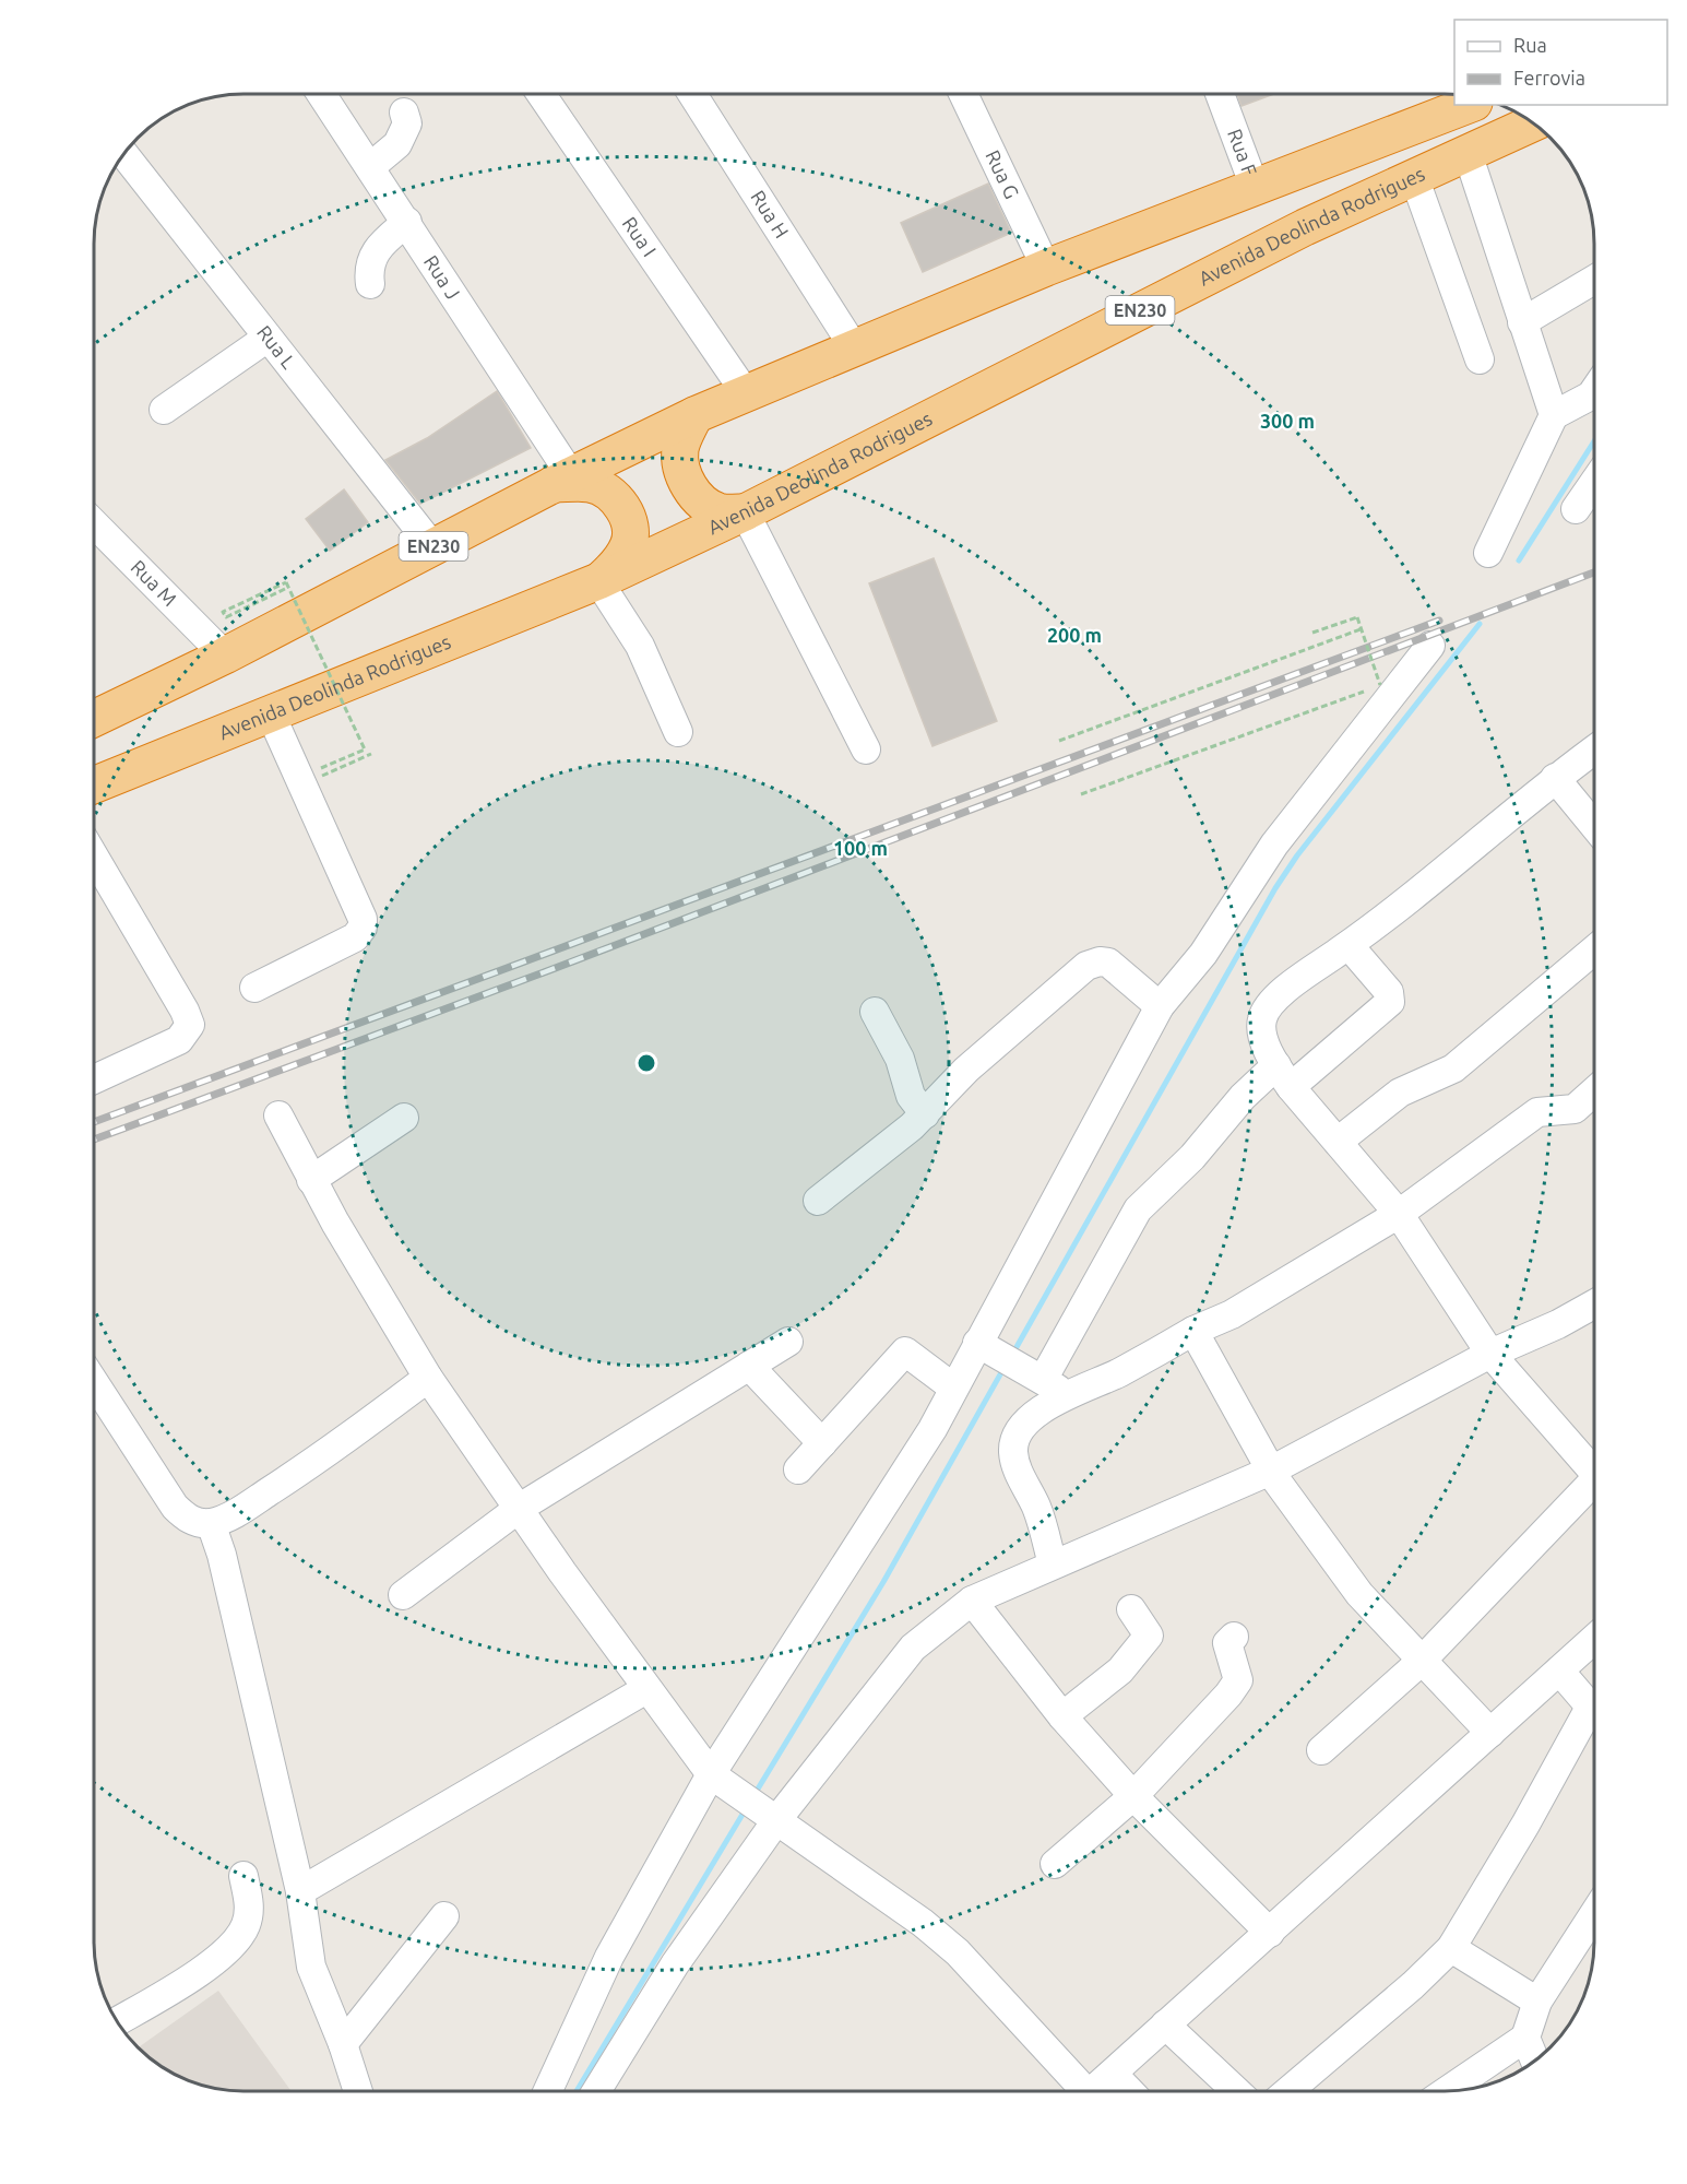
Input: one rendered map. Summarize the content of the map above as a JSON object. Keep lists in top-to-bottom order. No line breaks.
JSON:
{"streets":{"highway":["Avenida Deolinda Rodrigues","EN230"],"street":["Rua F","Rua G","Rua H","Rua I","Rua J","Rua L","Rua M"]},"crossings":[["Rua F","EN230"],["Rua G","EN230"],["Rua H","EN230"],["Rua I","EN230"],["Rua J","EN230"],["EN230","Rua L"],["EN230","Rua M"]],"legend":["Rua","Ferrovia"],"rings":["300 m","200 m","100 m"]}
